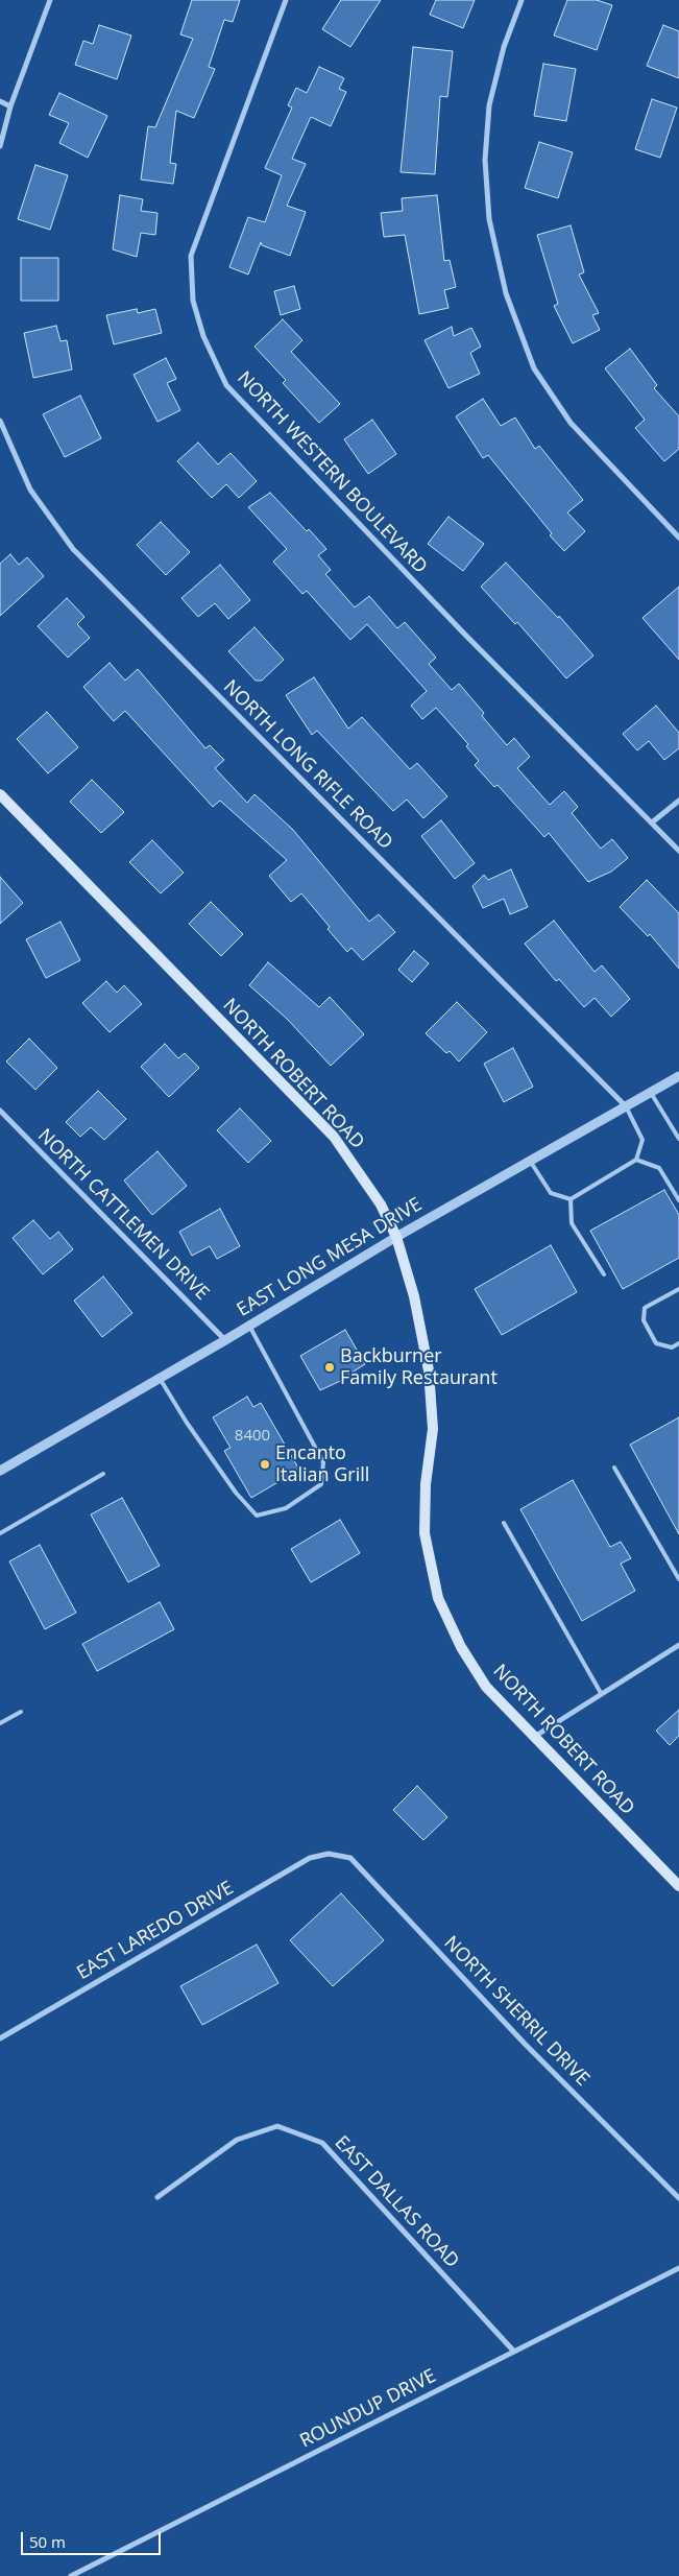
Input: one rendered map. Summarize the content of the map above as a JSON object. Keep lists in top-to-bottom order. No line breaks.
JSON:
{"streets":{"main road":["NORTH ROBERT ROAD"],"street":["NORTH WESTERN BOULEVARD","NORTH LONG RIFLE ROAD","NORTH CATTLEMEN DRIVE","EAST LONG MESA DRIVE","EAST LAREDO DRIVE","NORTH SHERRIL DRIVE","EAST DALLAS ROAD","ROUNDUP DRIVE"]},"crossings":[["NORTH LONG RIFLE ROAD","EAST LONG MESA DRIVE"],["NORTH ROBERT ROAD","EAST LONG MESA DRIVE"],["NORTH CATTLEMEN DRIVE","EAST LONG MESA DRIVE"],["EAST LAREDO DRIVE","NORTH SHERRIL DRIVE"],["EAST DALLAS ROAD","ROUNDUP DRIVE"]],"places":["Backburner Family Restaurant","Encanto Italian Grill"],"house_numbers":["8400"],"scale_bar":"50 m"}
